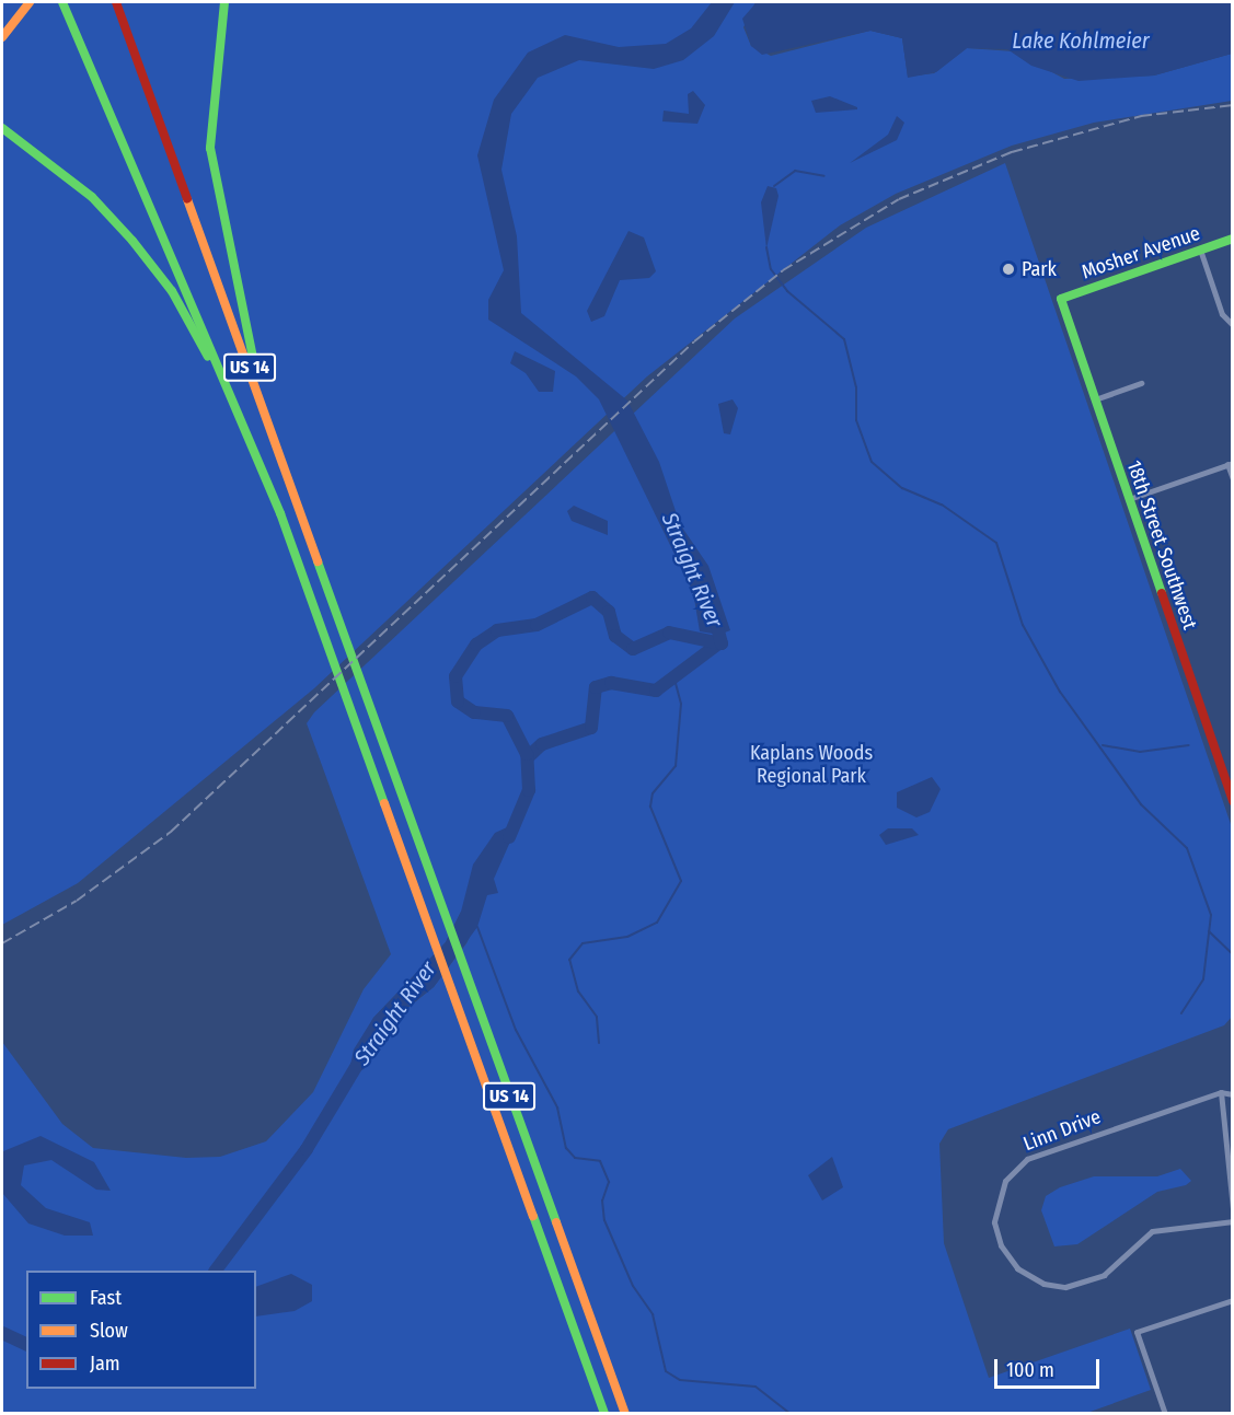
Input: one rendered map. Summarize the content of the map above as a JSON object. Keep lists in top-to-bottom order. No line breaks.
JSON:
{"streets":{"main road":["Mosher Avenue","US 14","18th Street Southwest"],"street":["Linn Drive"]},"crossings":[["Mosher Avenue","18th Street Southwest"]],"water":["Lake Kohlmeier","Straight River"],"parks":["Kaplans Woods Regional Park"],"places":["Park"],"legend":["Fast","Slow","Jam"],"scale_bar":"100 m"}
